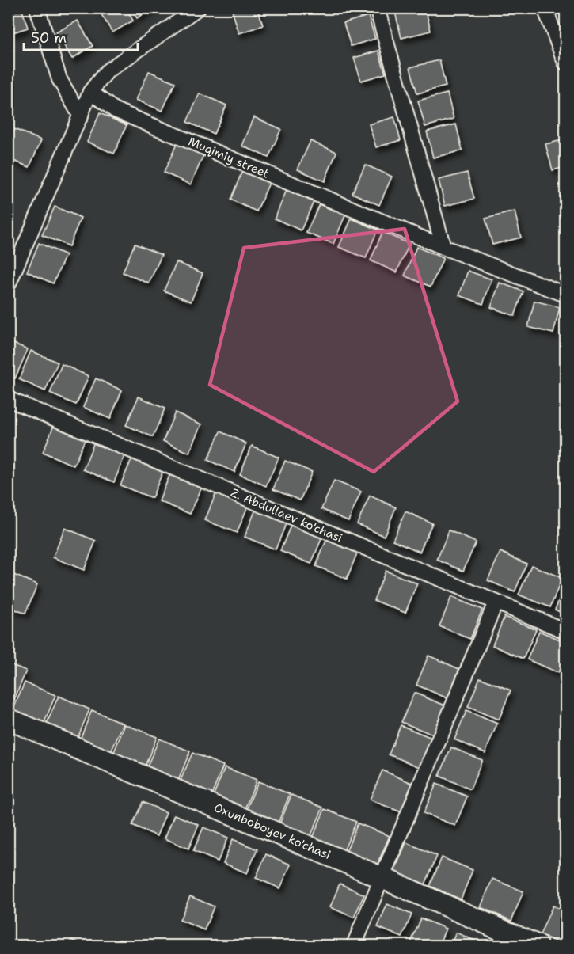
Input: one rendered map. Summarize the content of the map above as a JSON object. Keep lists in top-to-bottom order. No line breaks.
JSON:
{"streets":{"main road":["Oxunboboyev ko'chasi"],"street":["Muqimiy street","Z. Abdullaev ko'chasi"]},"scale_bar":"50 m"}
